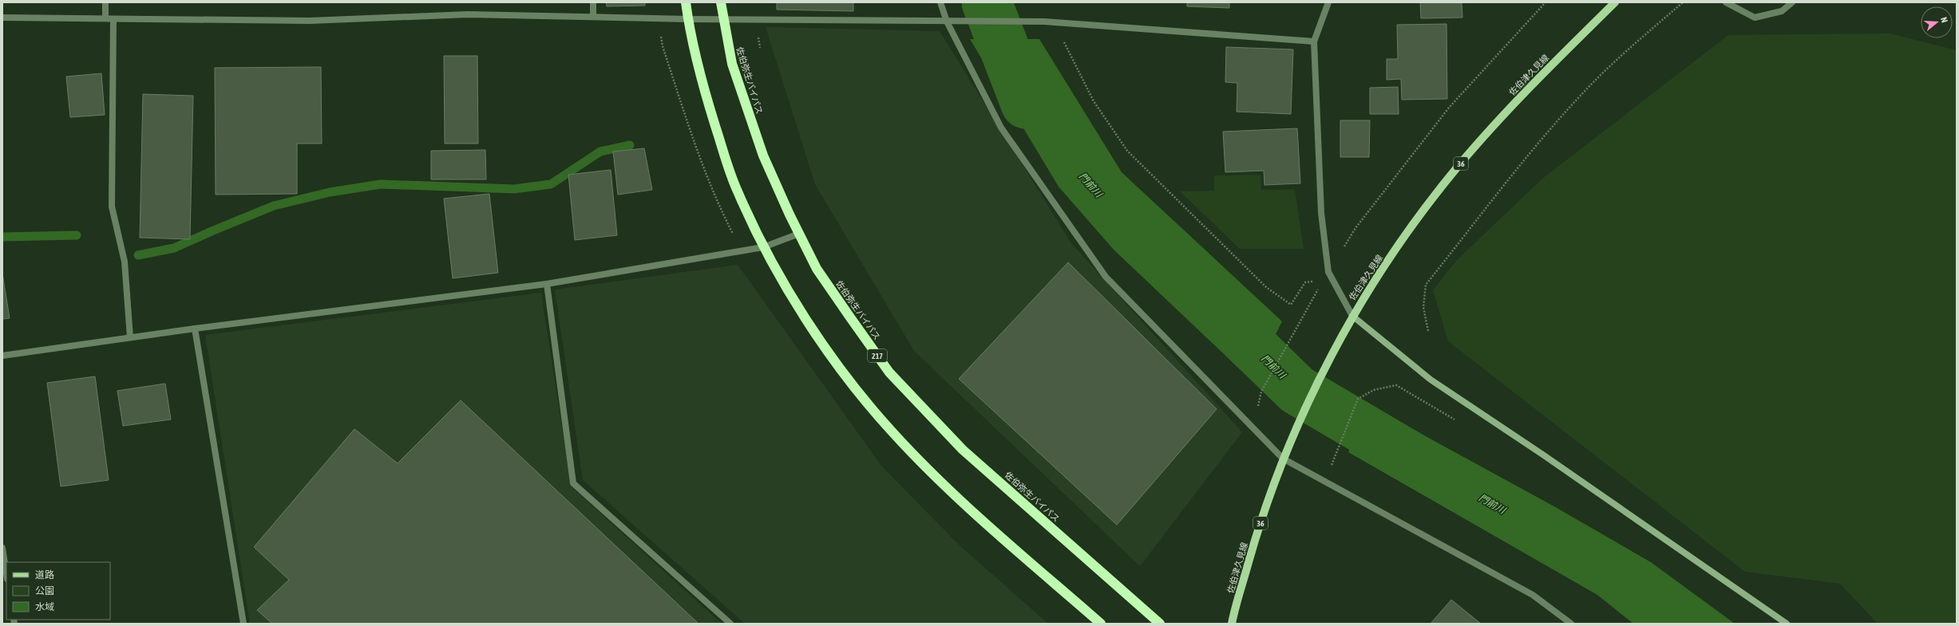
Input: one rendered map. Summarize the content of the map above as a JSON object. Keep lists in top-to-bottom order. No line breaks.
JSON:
{"streets":{"highway":["佐伯弥生バイパス","217"],"main road":["佐伯津久見線","36"]},"water":["門前川"],"legend":["道路","公園","水域"],"north":"right"}
